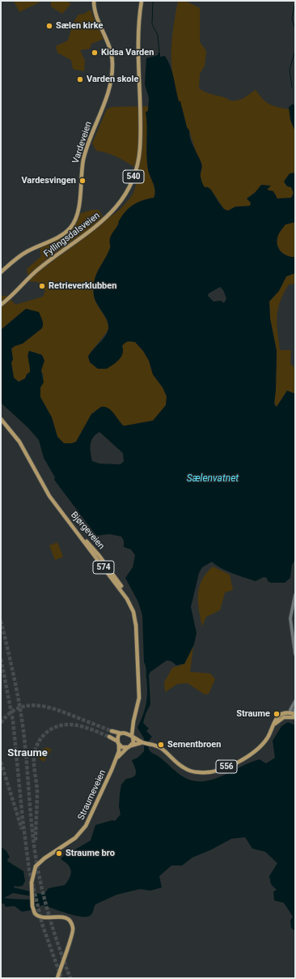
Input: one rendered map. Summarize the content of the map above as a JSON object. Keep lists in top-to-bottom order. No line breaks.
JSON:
{"streets":{"main road":["Vardeveien","540","Fyllingsdalsveien","Bjørgeveien","574","556","Straumeveien"]},"crossings":[["Bjørgeveien","574"],["574","556"],["574","Straumeveien"],["556","Straumeveien"]],"districts":["Straume"],"water":["Sælenvatnet"],"places":["Sælen kirke","Kidsa Varden","Varden skole","Vardesvingen","Retrieverklubben","Straume","Sementbroen","Straume bro"]}
